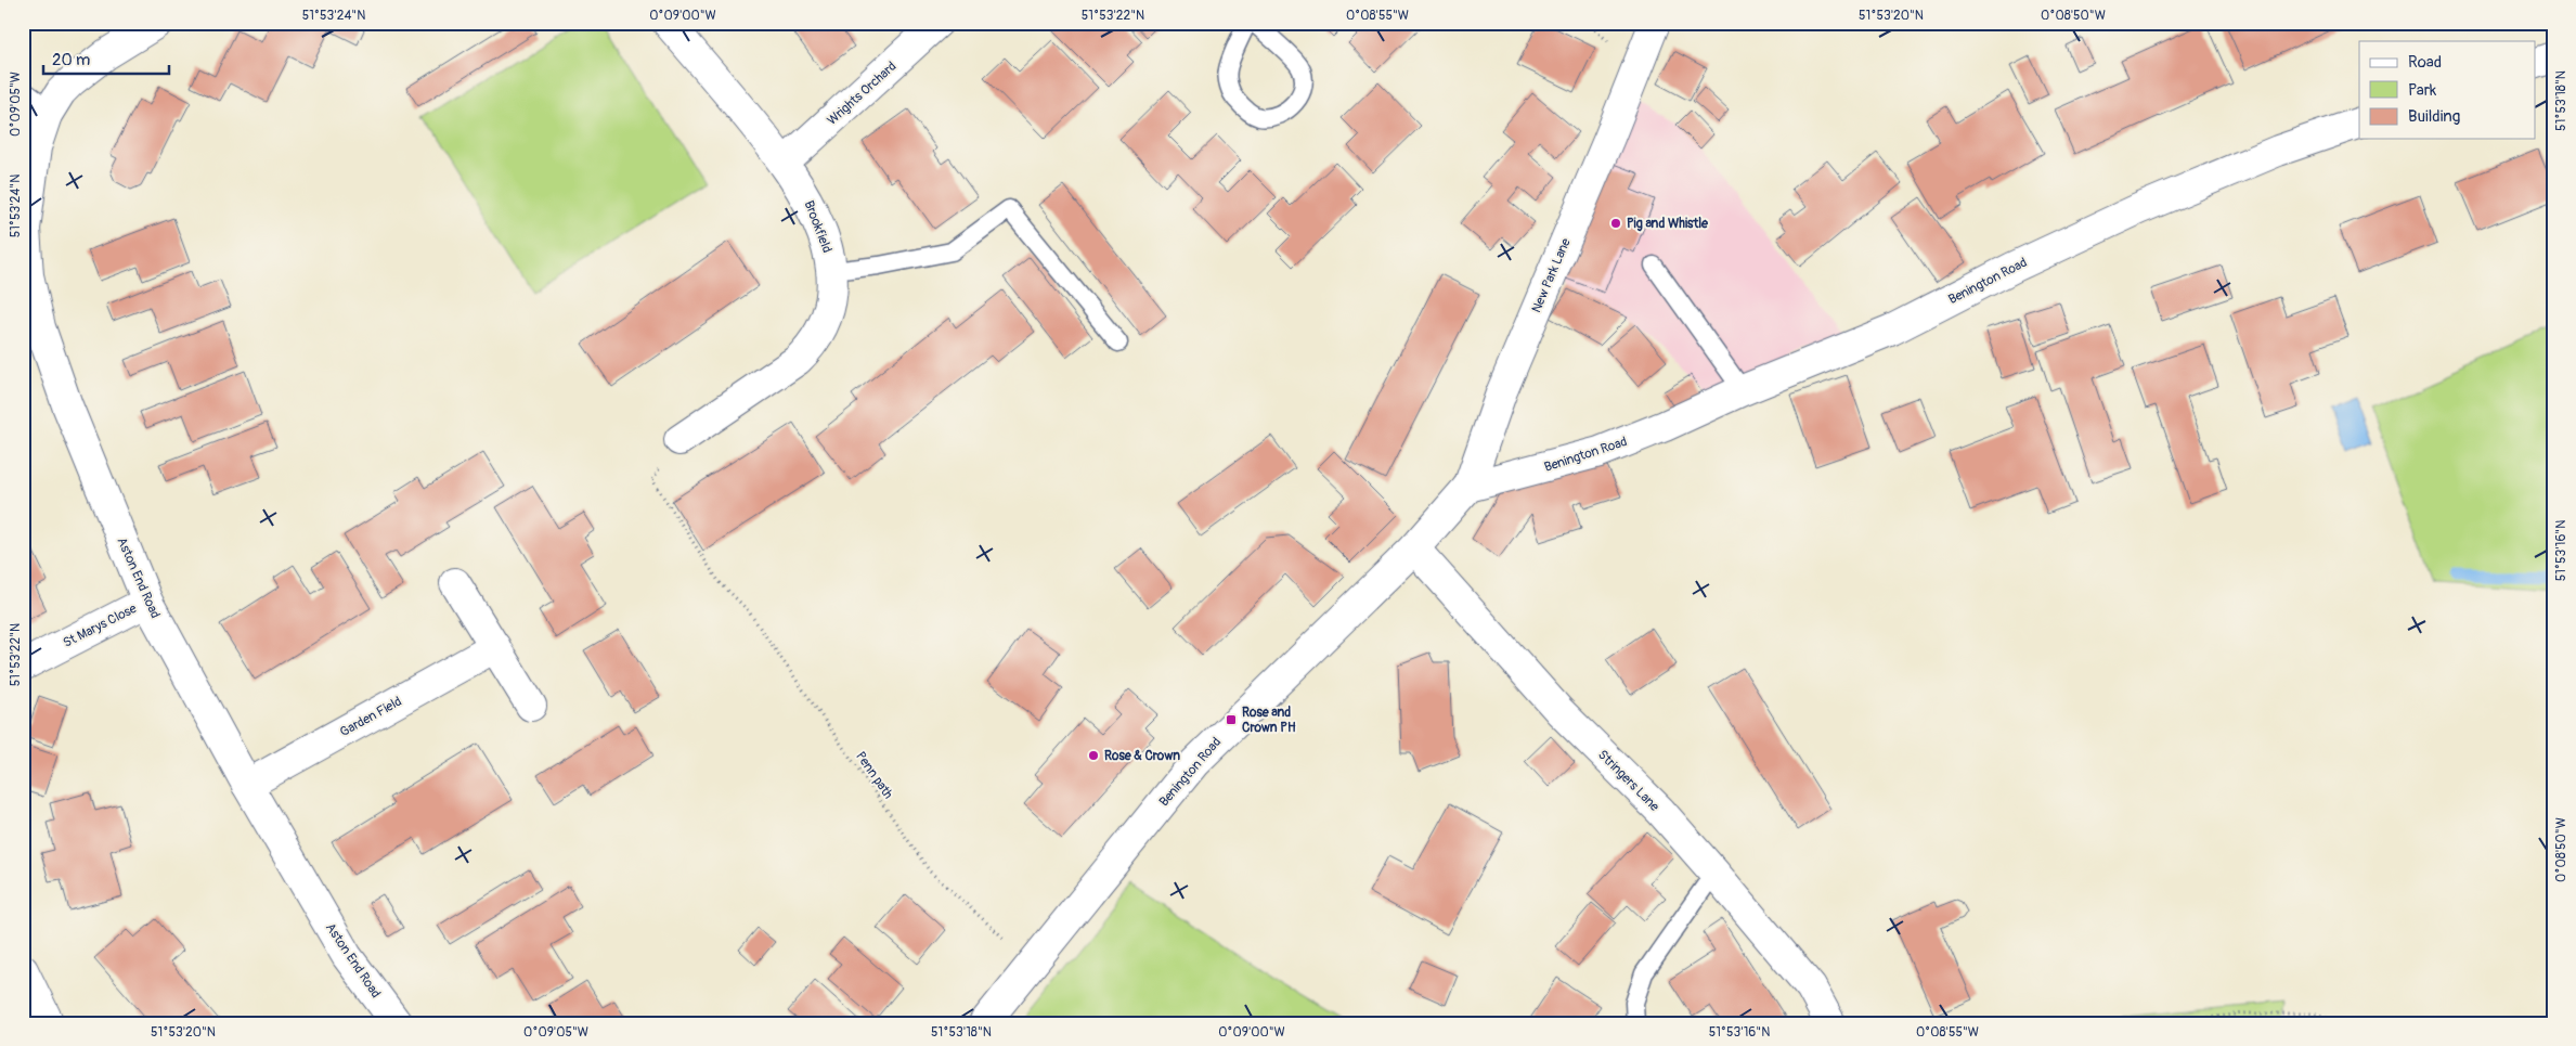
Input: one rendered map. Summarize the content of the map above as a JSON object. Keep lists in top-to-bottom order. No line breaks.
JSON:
{"streets":{"street":["Wrights Orchard","Brookfield","New Park Lane","Benington Road","Aston End Road","St Marys Close","Garden Field","Stringers Lane"],"path":["Penn path"]},"crossings":[["Wrights Orchard","Brookfield"],["Brookfield","Penn path"],["New Park Lane","Benington Road"],["Benington Road","Penn path"],["Benington Road","Stringers Lane"],["Aston End Road","St Marys Close"],["Aston End Road","Garden Field"]],"places":{"other":["Pig and Whistle","Rose & Crown"],"transit":["Rose and Crown PH"]},"legend":["Road","Park","Building"],"scale_bar":"20 m","coordinates":["51°53'24\"N","0°09'00\"W","51°53'22\"N","0°08'55\"W","51°53'20\"N","0°08'50\"W","51°53'18\"N","0°09'05\"W","51°53'16\"N"]}
